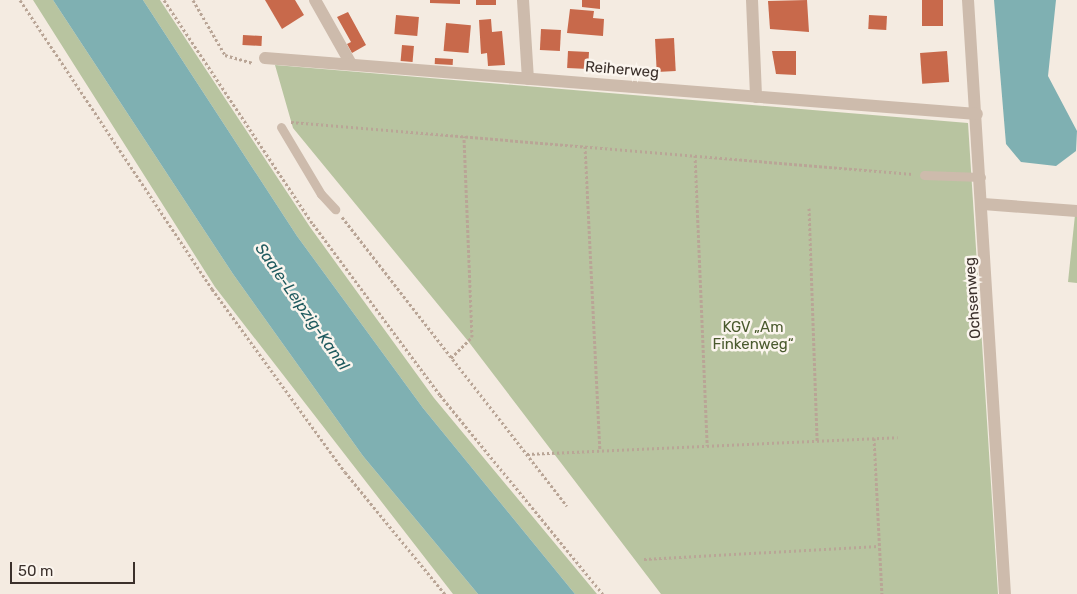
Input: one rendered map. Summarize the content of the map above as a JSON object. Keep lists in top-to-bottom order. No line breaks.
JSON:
{"streets":{"street":["Reiherweg","Ochsenweg"]},"crossings":[["Reiherweg","Ochsenweg"]],"water":["Saale-Leipzig-Kanal"],"parks":["KGV „Am Finkenweg“"],"scale_bar":"50 m"}
